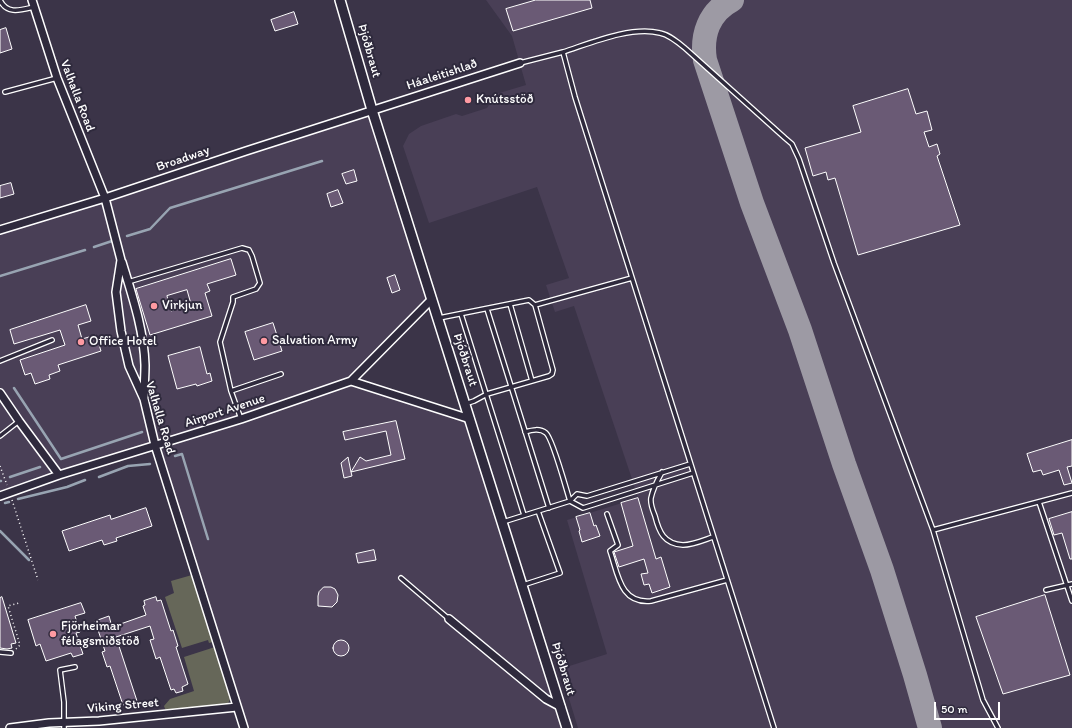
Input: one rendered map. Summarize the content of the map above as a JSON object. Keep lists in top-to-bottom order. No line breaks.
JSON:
{"streets":{"street":["Þjóðbraut","Háaleitishlað","Valhalla Road","Broadway","Airport Avenue","Viking Street"]},"crossings":[["Þjóðbraut","Háaleitishlað"],["Þjóðbraut","Broadway"],["Þjóðbraut","Airport Avenue"],["Háaleitishlað","Broadway"],["Valhalla Road","Broadway"],["Valhalla Road","Airport Avenue"],["Valhalla Road","Viking Street"]],"places":["Knútsstöð","Virkjun","Salvation Army","Office Hotel","Fjörheimar félagsmiðstöð"],"scale_bar":"50 m"}
